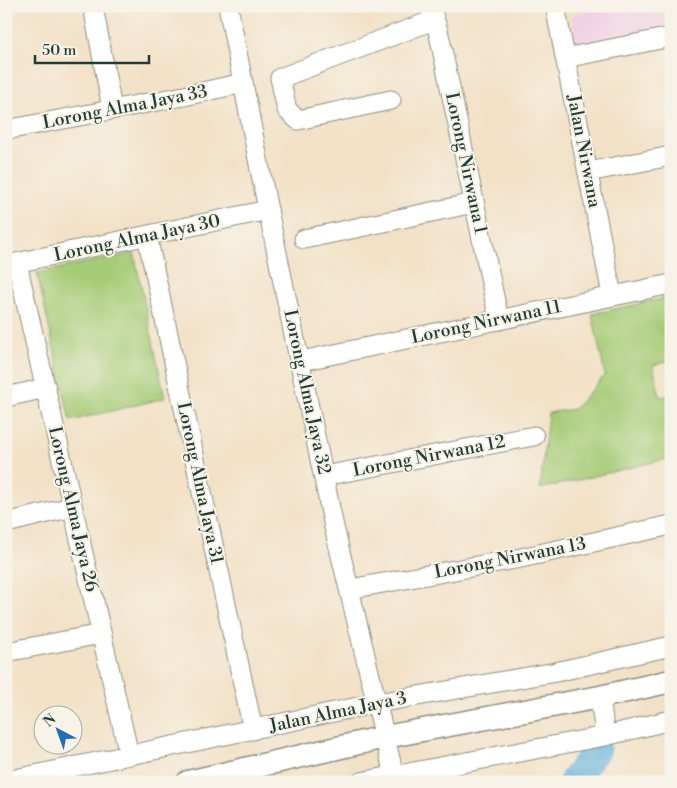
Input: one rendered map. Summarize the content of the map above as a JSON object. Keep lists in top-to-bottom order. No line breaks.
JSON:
{"streets":{"street":["Lorong Alma Jaya 33","Jalan Nirwana","Lorong Nirwana 1","Lorong Alma Jaya 30","Lorong Nirwana 11","Lorong Alma Jaya 32","Lorong Nirwana 12","Lorong Alma Jaya 31","Lorong Alma Jaya 26","Lorong Nirwana 13","Jalan Alma Jaya 3"]},"crossings":[["Lorong Alma Jaya 33","Lorong Alma Jaya 32"],["Jalan Nirwana","Lorong Nirwana 11"],["Lorong Nirwana 1","Lorong Nirwana 11"],["Lorong Alma Jaya 30","Lorong Alma Jaya 32"],["Lorong Alma Jaya 30","Lorong Alma Jaya 31"],["Lorong Alma Jaya 30","Lorong Alma Jaya 26"],["Lorong Nirwana 11","Lorong Alma Jaya 32"],["Lorong Alma Jaya 32","Lorong Nirwana 12"],["Lorong Alma Jaya 32","Lorong Nirwana 13"],["Lorong Alma Jaya 32","Jalan Alma Jaya 3"],["Lorong Alma Jaya 31","Jalan Alma Jaya 3"],["Lorong Alma Jaya 26","Jalan Alma Jaya 3"]],"scale_bar":"50 m","north":"top left"}
